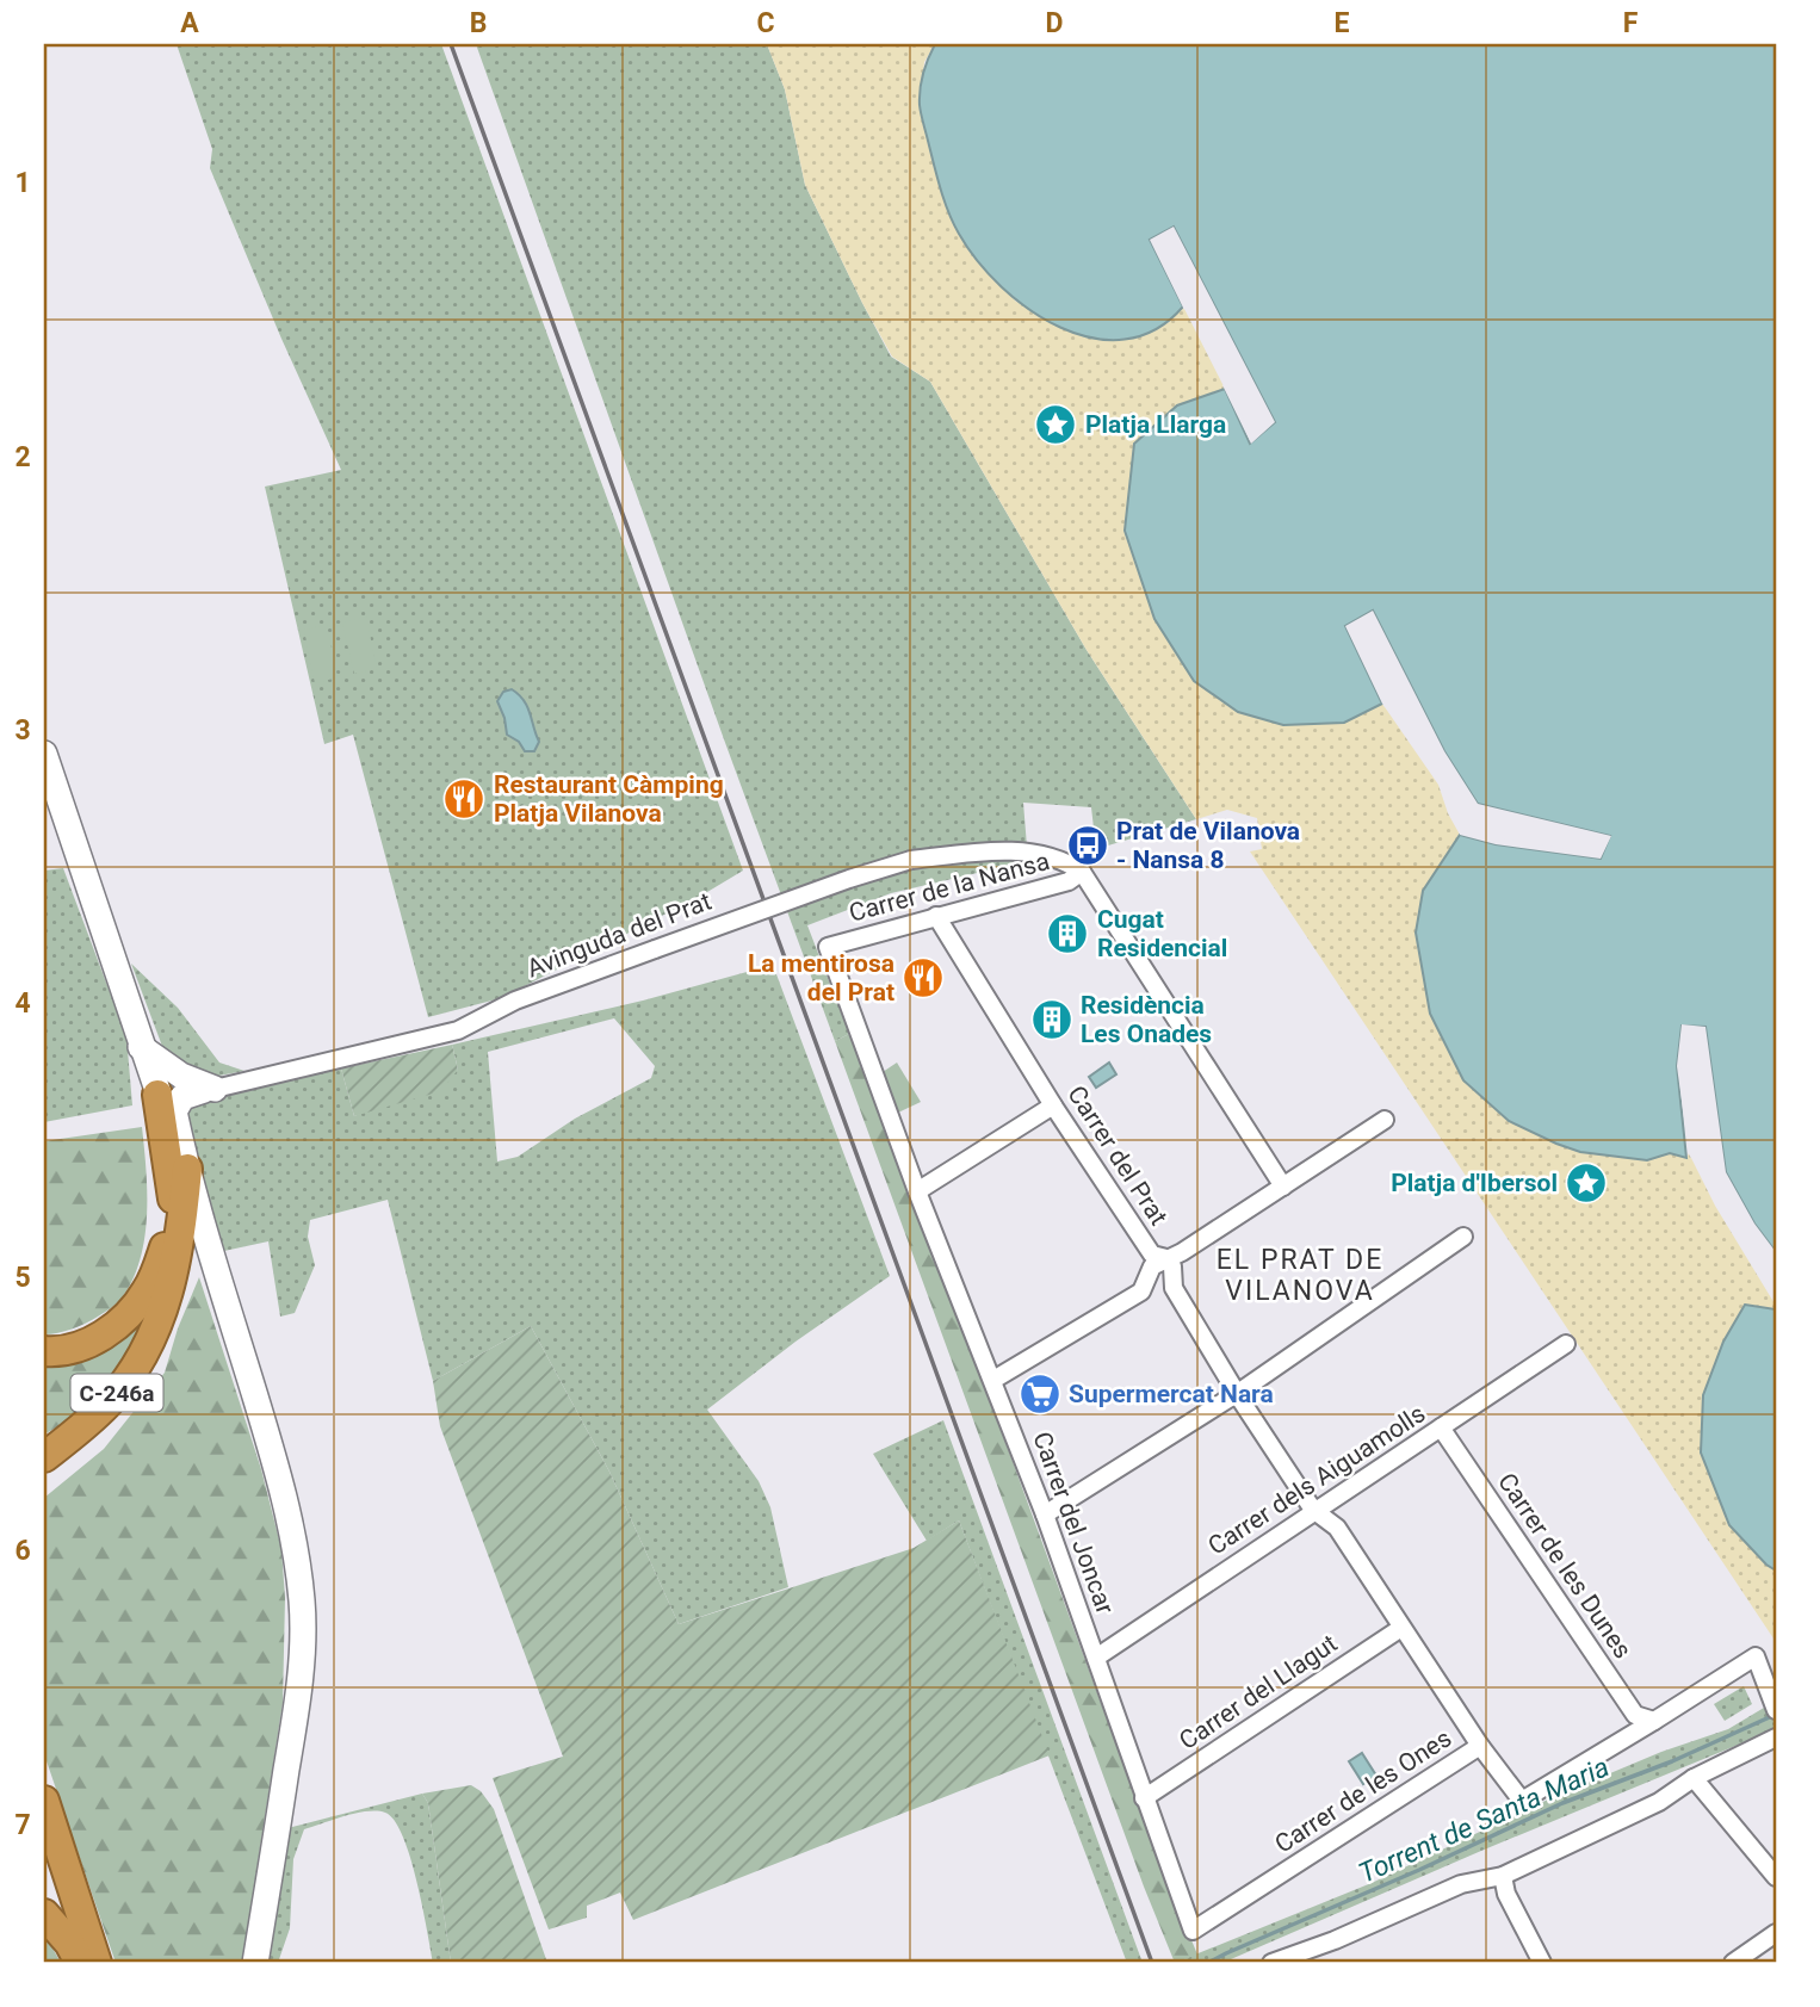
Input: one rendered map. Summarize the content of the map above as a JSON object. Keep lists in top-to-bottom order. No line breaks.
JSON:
{"streets":{"highway":["C-246a"],"street":["Carrer de la Nansa","Avinguda del Prat","Carrer del Prat","Carrer dels Aiguamolls","Carrer del Joncar","Carrer de les Dunes","Carrer del Llagut","Carrer de les Ones"]},"crossings":[["Carrer de la Nansa","Avinguda del Prat"],["Carrer de la Nansa","Carrer del Prat"],["Carrer de la Nansa","Carrer del Joncar"],["Carrer del Prat","Carrer dels Aiguamolls"],["Carrer del Prat","Carrer del Llagut"],["Carrer del Prat","Carrer de les Ones"],["Carrer dels Aiguamolls","Carrer del Joncar"],["Carrer dels Aiguamolls","Carrer de les Dunes"],["Carrer del Joncar","Carrer del Llagut"],["Carrer del Joncar","Carrer de les Ones"]],"districts":["EL PRAT DE VILANOVA"],"water":["Torrent de Santa Maria"],"places":{"place":["Platja Llarga","Platja d'Ibersol"],"restaurant":["Restaurant Càmping Platja Vilanova","La mentirosa del Prat"],"bus stop":["Prat de Vilanova - Nansa 8"],"building":["Cugat Residencial","Residència Les Onades"],"supermarket":["Supermercat Nara"]},"grid":{"columns":["A","B","C","D","E","F"],"rows":["1","2","3","4","5","6","7"]}}
